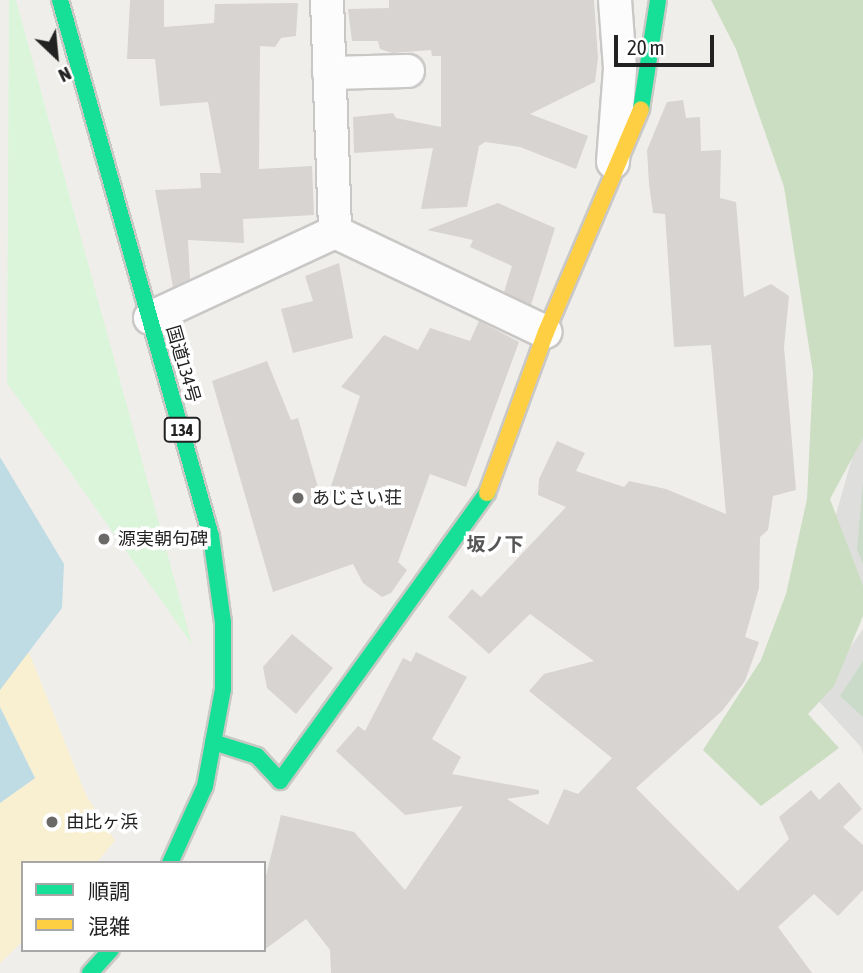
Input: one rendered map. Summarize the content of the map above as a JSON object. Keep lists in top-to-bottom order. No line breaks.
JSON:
{"streets":{"main road":["国道134号","134"]},"districts":["坂ノ下"],"places":["あじさい荘","源実朝句碑","由比ヶ浜"],"legend":["順調","混雑"],"scale_bar":"20 m","north":"bottom right"}
